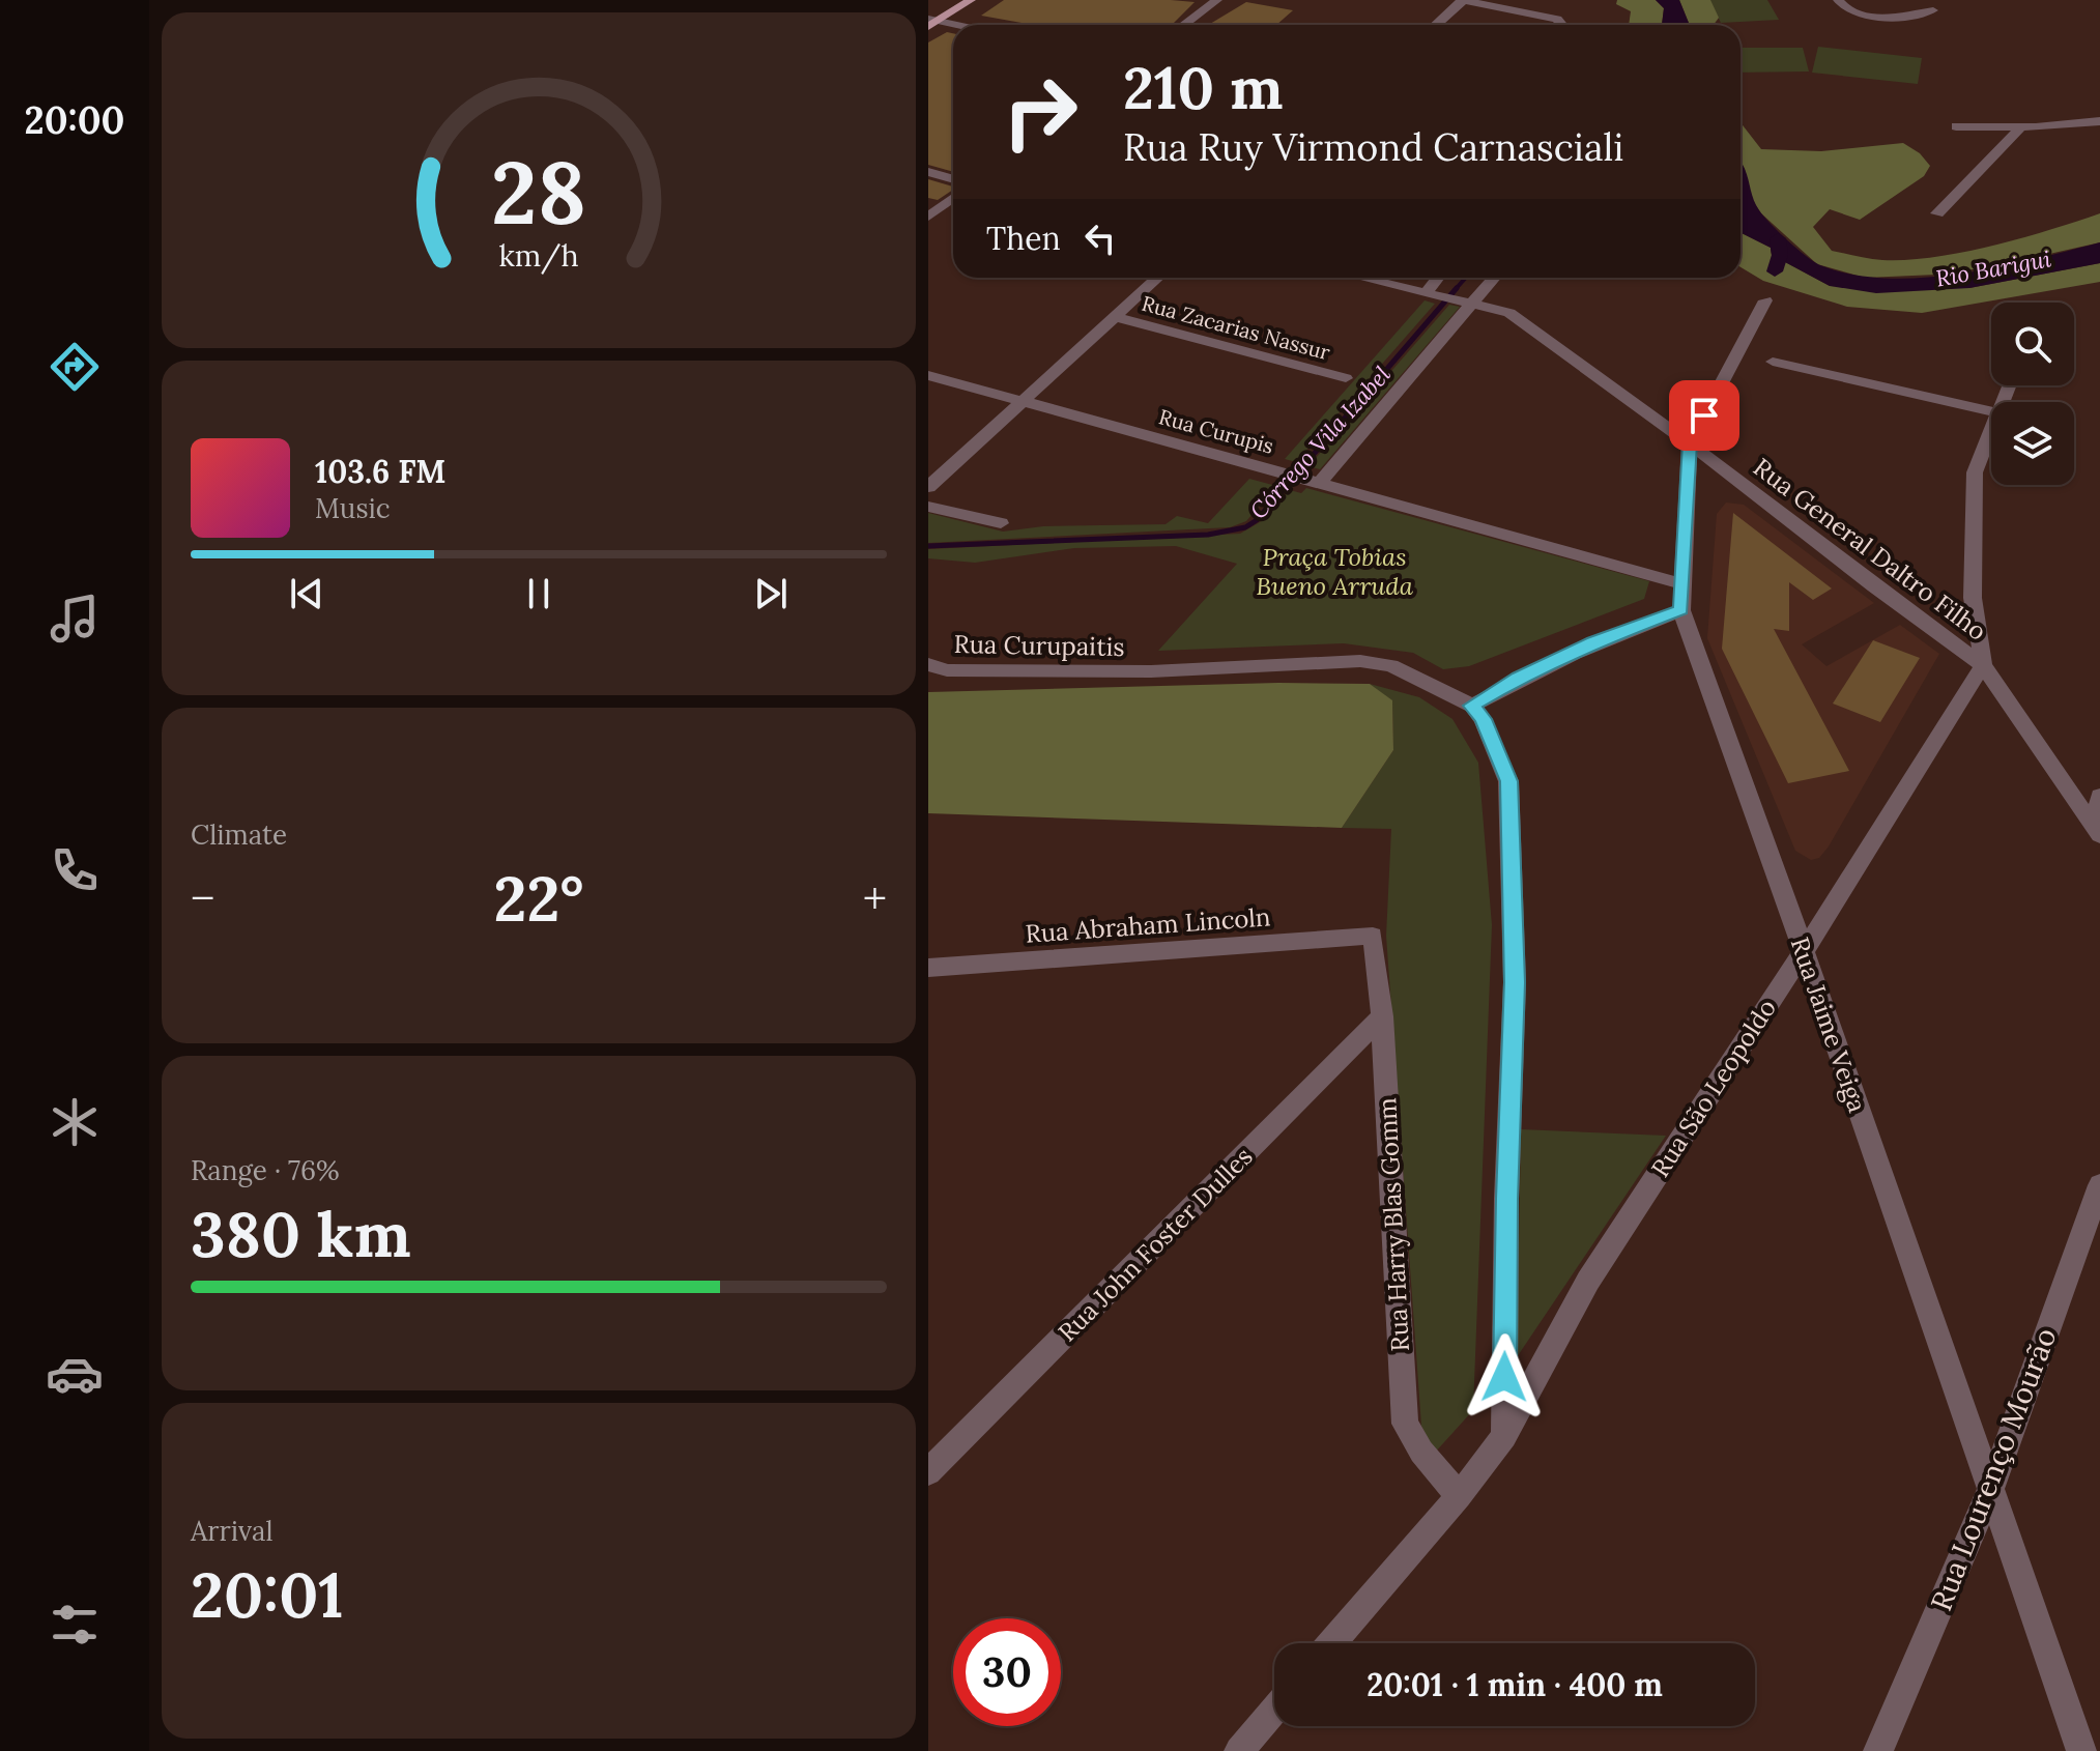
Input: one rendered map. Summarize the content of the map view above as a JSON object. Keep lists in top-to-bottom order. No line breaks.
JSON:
{"streets":{"street":["Rua Zacarias Nassur","Rua Curupis","Rua General Daltro Filho","Rua Curupaitis","Rua Abraham Lincoln","Rua Jaime Veiga","Rua São Leopoldo","Rua Harry Blas Gomm","Rua John Foster Dulles","Rua Lourenço Mourão"]},"crossings":[["Rua Curupis","Rua Jaime Veiga"],["Rua General Daltro Filho","Rua Jaime Veiga"],["Rua General Daltro Filho","Rua São Leopoldo"],["Rua Abraham Lincoln","Rua Harry Blas Gomm"],["Rua Jaime Veiga","Rua São Leopoldo"],["Rua Jaime Veiga","Rua Lourenço Mourão"],["Rua São Leopoldo","Rua Harry Blas Gomm"],["Rua Harry Blas Gomm","Rua John Foster Dulles"]],"water":["Rio Barigui","Córrego Vila Izabel"],"parks":["Praça Tobias Bueno Arruda"],"page":{"tabs":"20:00","turn":["210 m","Rua Ruy Virmond Carnasciali"],"then":"Then","song":["103.6 FM","Music"],"tile":["Climate",["Range · 76%","380 km"],["Arrival","20:01"]],"heat":["−","22°","+"],"limit":"30","trip":"20:01 · 1 min · 400 m","gauge":["28","km/h"]}}
